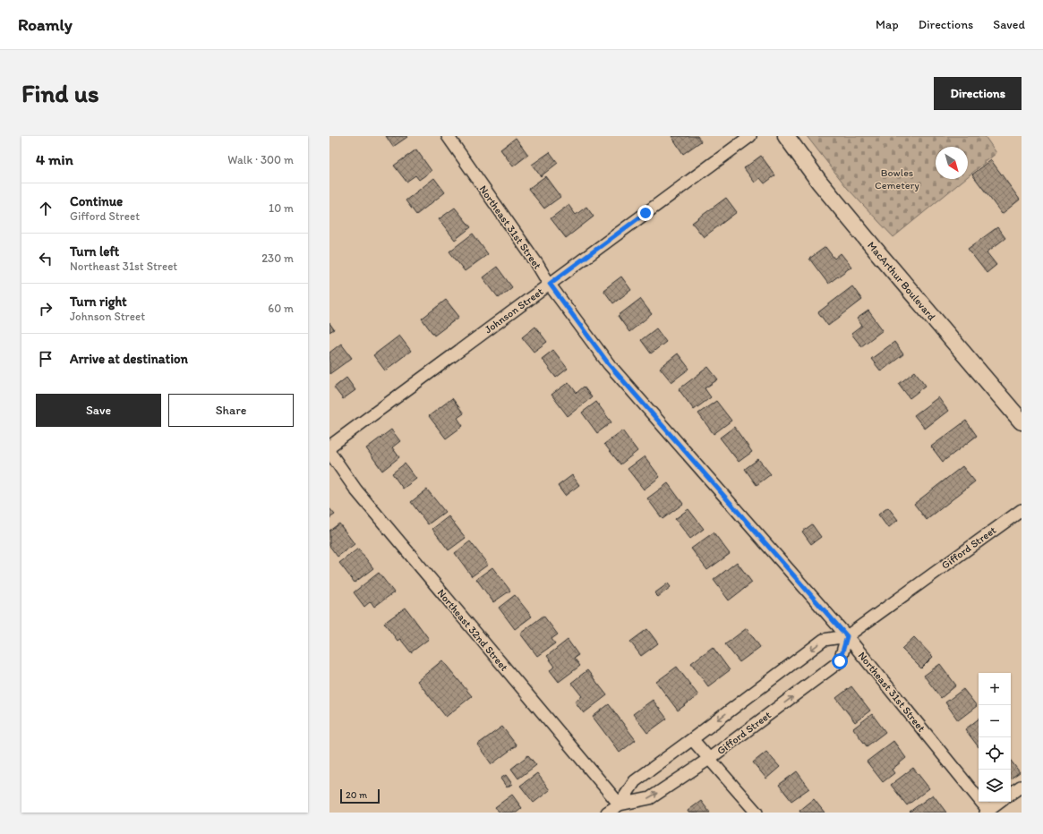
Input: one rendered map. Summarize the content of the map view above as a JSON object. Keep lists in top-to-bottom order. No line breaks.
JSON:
{"streets":{"main road":["MacArthur Boulevard"],"street":["Northeast 31st Street","Johnson Street","Gifford Street","Northeast 32nd Street"]},"crossings":[["Northeast 31st Street","Johnson Street"],["Northeast 31st Street","Gifford Street"],["Gifford Street","Northeast 32nd Street"]],"parks":["Bowles Cemetery"],"scale_bar":"20 m","north":"bottom right","page":{"header":"Roamly","nav":["Map","Directions","Saved"],"buttons":["Directions",["Save","Share"]],"title":"Find us","heading":["4 min","Walk · 300 m"],"list":[["Continue","Gifford Street","10 m"],["Turn left","Northeast 31st Street","230 m"],["Turn right","Johnson Street","60 m"],"Arrive at destination"],"map_buttons":["+","−"],"scale":"20 m"}}
